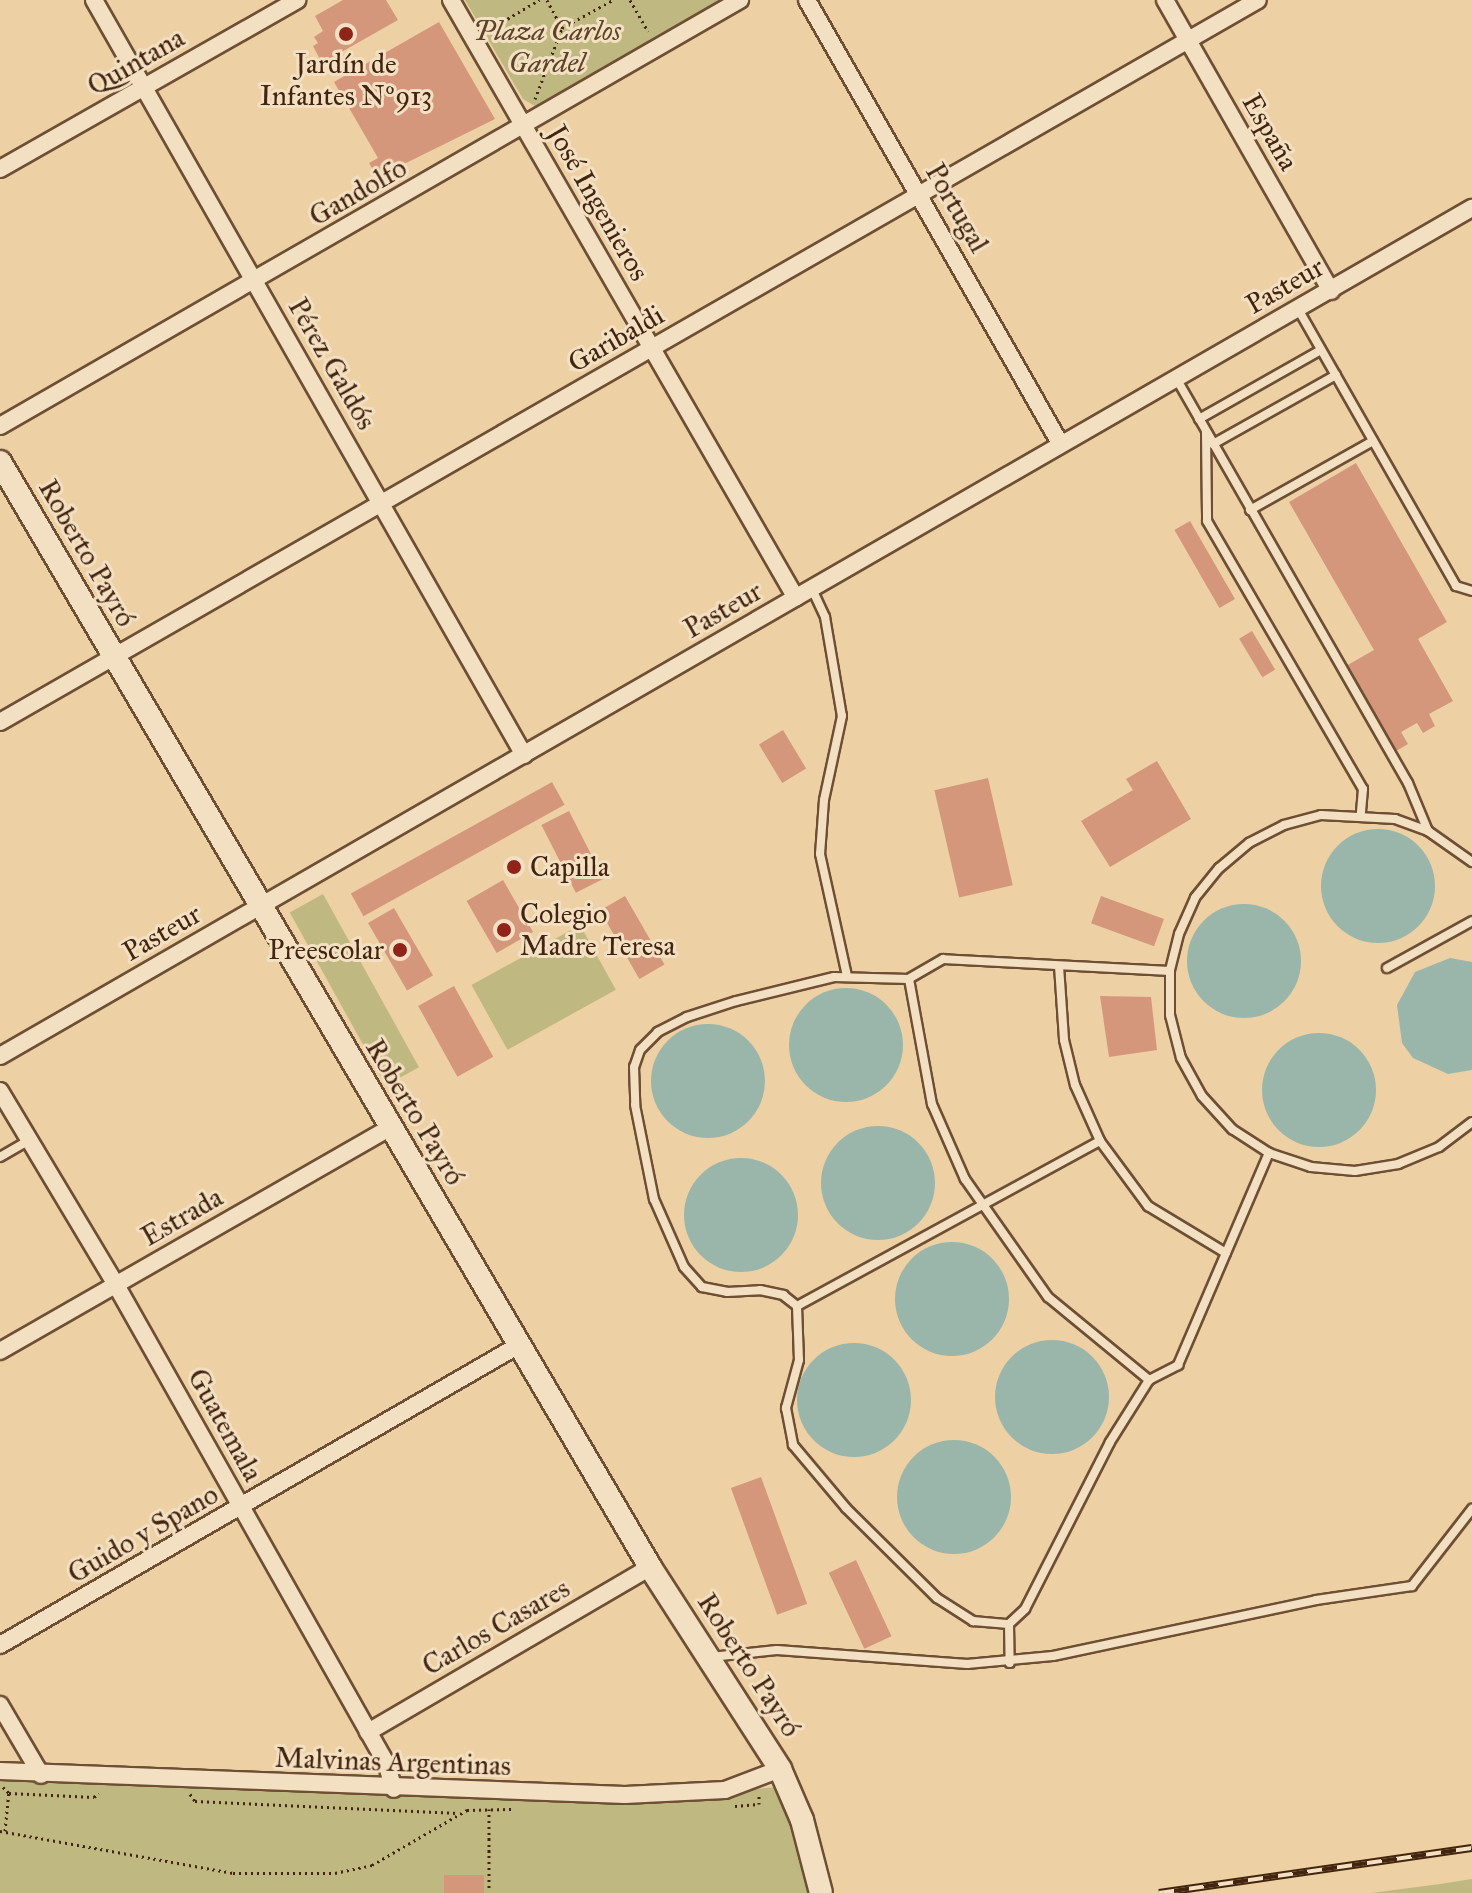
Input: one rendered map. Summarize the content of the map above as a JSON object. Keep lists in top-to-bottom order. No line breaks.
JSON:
{"streets":{"street":["Quintana","España","Gandolfo","José Ingenieros","Portugal","Pasteur","Garibaldi","Pérez Galdós","Roberto Payró","Estrada","Guatemala","Guido y Spano","Carlos Casares","Malvinas Argentinas"]},"crossings":[["Quintana","Pérez Galdós"],["España","Pasteur"],["España","Garibaldi"],["Gandolfo","José Ingenieros"],["Gandolfo","Pérez Galdós"],["José Ingenieros","Pasteur"],["José Ingenieros","Garibaldi"],["Portugal","Pasteur"],["Portugal","Garibaldi"],["Pasteur","Pérez Galdós"],["Pasteur","Roberto Payró"],["Garibaldi","Pérez Galdós"],["Garibaldi","Roberto Payró"],["Roberto Payró","Estrada"],["Roberto Payró","Guido y Spano"],["Roberto Payró","Carlos Casares"],["Roberto Payró","Malvinas Argentinas"],["Estrada","Guatemala"],["Guatemala","Guido y Spano"],["Guatemala","Carlos Casares"],["Guatemala","Malvinas Argentinas"]],"parks":["Plaza Carlos Gardel"],"places":["Jardín de Infantes Nº913","Capilla","Colegio Madre Teresa","Preescolar"]}
